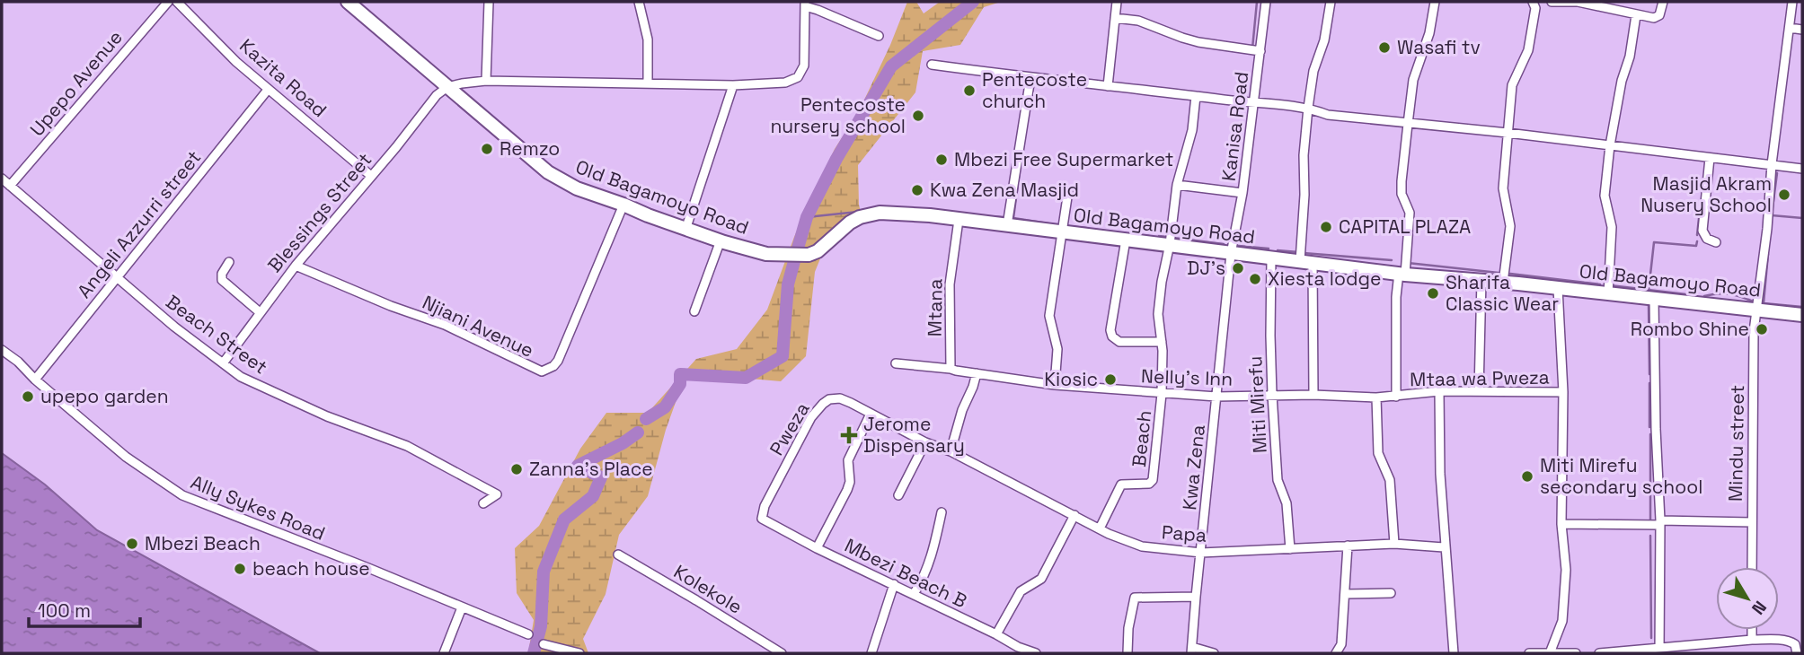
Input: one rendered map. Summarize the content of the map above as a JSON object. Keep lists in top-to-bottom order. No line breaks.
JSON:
{"streets":{"main road":["Old Bagamoyo Road"],"street":["Kazita Road","Upepo Avenue","Kanisa Road","Blessings Street","Angeli Azzurri street","Mtana","Njiani Avenue","Beach Street","Nelly's Inn","Mtaa wa Pweza","Miti Mirefu","Pweza","Beach","Mindu street","Kwa Zena","Ally Sykes Road","Papa","Mbezi Beach B","Kolekole"]},"crossings":[["Kazita Road","Blessings Street"],["Kazita Road","Angeli Azzurri street"],["Upepo Avenue","Beach Street"],["Kanisa Road","Old Bagamoyo Road"],["Old Bagamoyo Road","Blessings Street"],["Old Bagamoyo Road","Mtana"],["Old Bagamoyo Road","Njiani Avenue"],["Old Bagamoyo Road","Miti Mirefu"],["Old Bagamoyo Road","Beach"],["Old Bagamoyo Road","Mindu street"],["Blessings Street","Njiani Avenue"],["Blessings Street","Beach Street"],["Angeli Azzurri street","Beach Street"],["Angeli Azzurri street","Ally Sykes Road"],["Nelly's Inn","Mtaa wa Pweza"],["Nelly's Inn","Miti Mirefu"],["Nelly's Inn","Beach"],["Nelly's Inn","Kwa Zena"],["Miti Mirefu","Papa"],["Pweza","Papa"],["Pweza","Mbezi Beach B"],["Beach","Papa"],["Kwa Zena","Papa"]],"places":{"other":["Wasafi tv","Pentecoste church","Pentecoste nursery school","Remzo","Mbezi Free Supermarket","Kwa Zena Masjid","Masjid Akram Nusery School","CAPITAL PLAZA","DJ's","Xiesta lodge","Sharifa Classic Wear","Rombo Shine","Kiosic","upepo garden","Zanna's Place","Miti Mirefu secondary school","Mbezi Beach","beach house"],"health":["Jerome Dispensary"]},"scale_bar":"100 m","north":"bottom right"}
